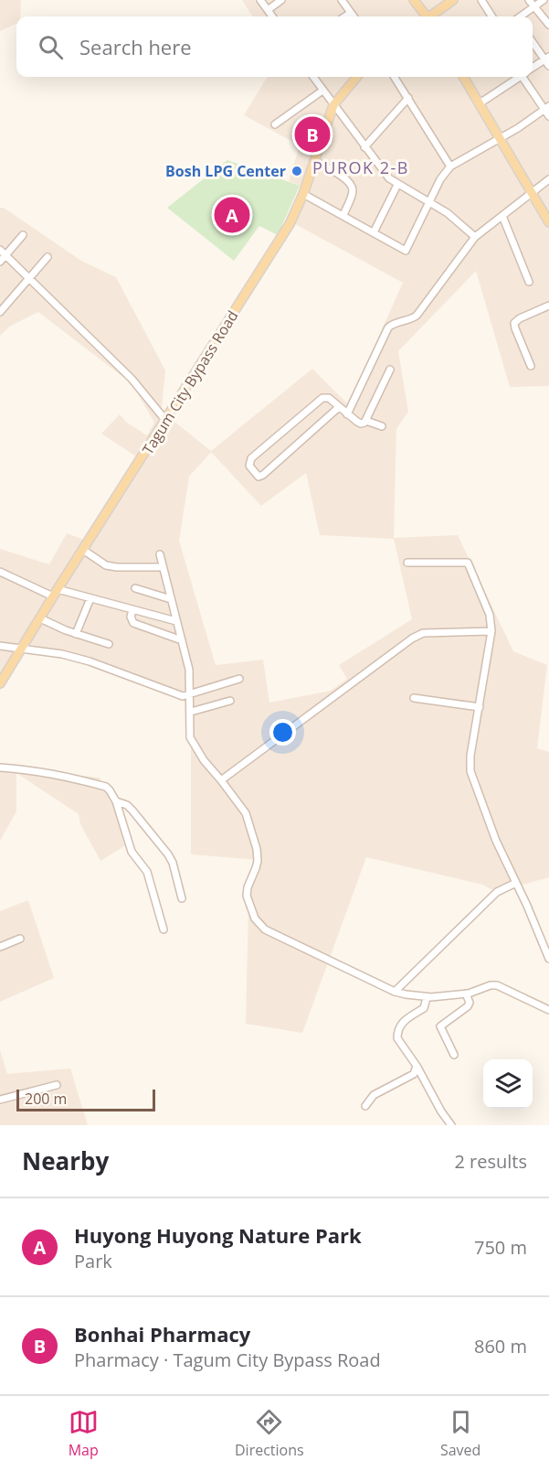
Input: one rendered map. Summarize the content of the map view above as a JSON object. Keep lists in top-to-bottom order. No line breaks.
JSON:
{"streets":{"main road":["Tagum City Bypass Road"]},"districts":["PUROK 2-B"],"places":["Bosh LPG Center"],"scale_bar":"200 m","page":{"search":"Search here","pins":["B","A"],"scale":"200 m","heading":["Nearby","2 results"],"list":[{"mark":"A","name":"Huyong Huyong Nature Park","note":"Park","value":"750 m"},{"mark":"B","name":"Bonhai Pharmacy","note":"Pharmacy · Tagum City Bypass Road","value":"860 m"}],"nav":["Map","Directions","Saved"]}}
